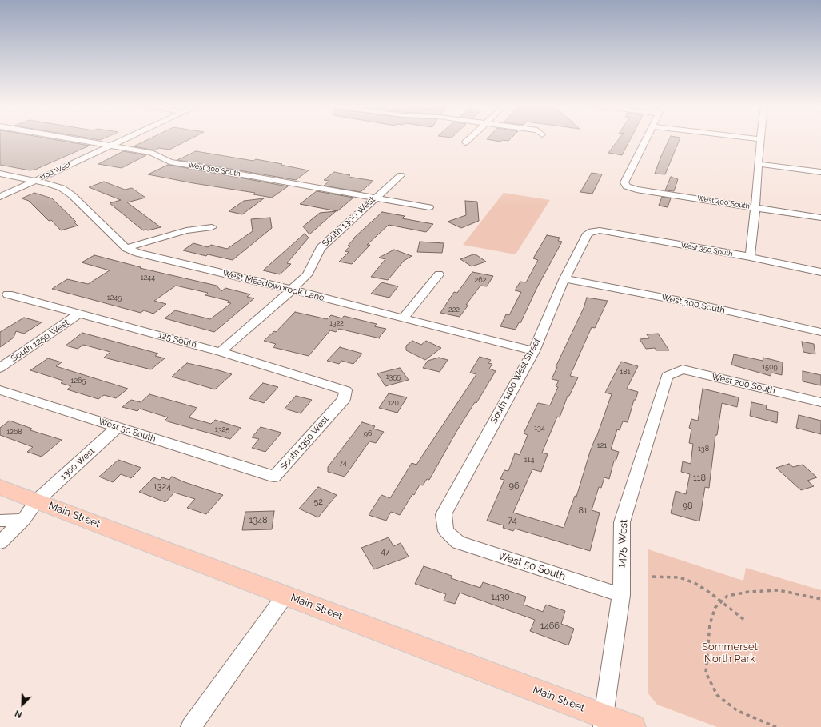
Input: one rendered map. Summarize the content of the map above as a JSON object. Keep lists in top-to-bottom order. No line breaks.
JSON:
{"streets":{"main road":["Main Street"],"street":["West 300 South","1100 West","West 400 South","South 1300 West","West 350 South","West Meadowbrook Lane","125 South","South 1250 West","South 1400 West Street","West 200 South","West 50 South","South 1350 West","1300 West","1475 West"]},"crossings":[["West 300 South","1100 West"],["West 300 South","South 1300 West"],["West 300 South","South 1400 West Street"],["1100 West","West Meadowbrook Lane"],["South 1300 West","West Meadowbrook Lane"],["South 1300 West","125 South"],["West 350 South","South 1400 West Street"],["West Meadowbrook Lane","South 1400 West Street"],["125 South","South 1250 West"],["125 South","South 1350 West"],["South 1400 West Street","West 50 South"],["West 200 South","1475 West"],["West 50 South","South 1350 West"],["West 50 South","1300 West"],["West 50 South","1475 West"],["1300 West","Main Street"],["Main Street","1475 West"]],"parks":["Sommerset North Park"],"house_numbers":["1244","262","1245","222","1322","1509","181","1355","1265","120","134","1325","1268","96","121","138","114","74","118","96","1324","52","98","81","1348","74","47","1430","1466"],"north":"bottom left"}
